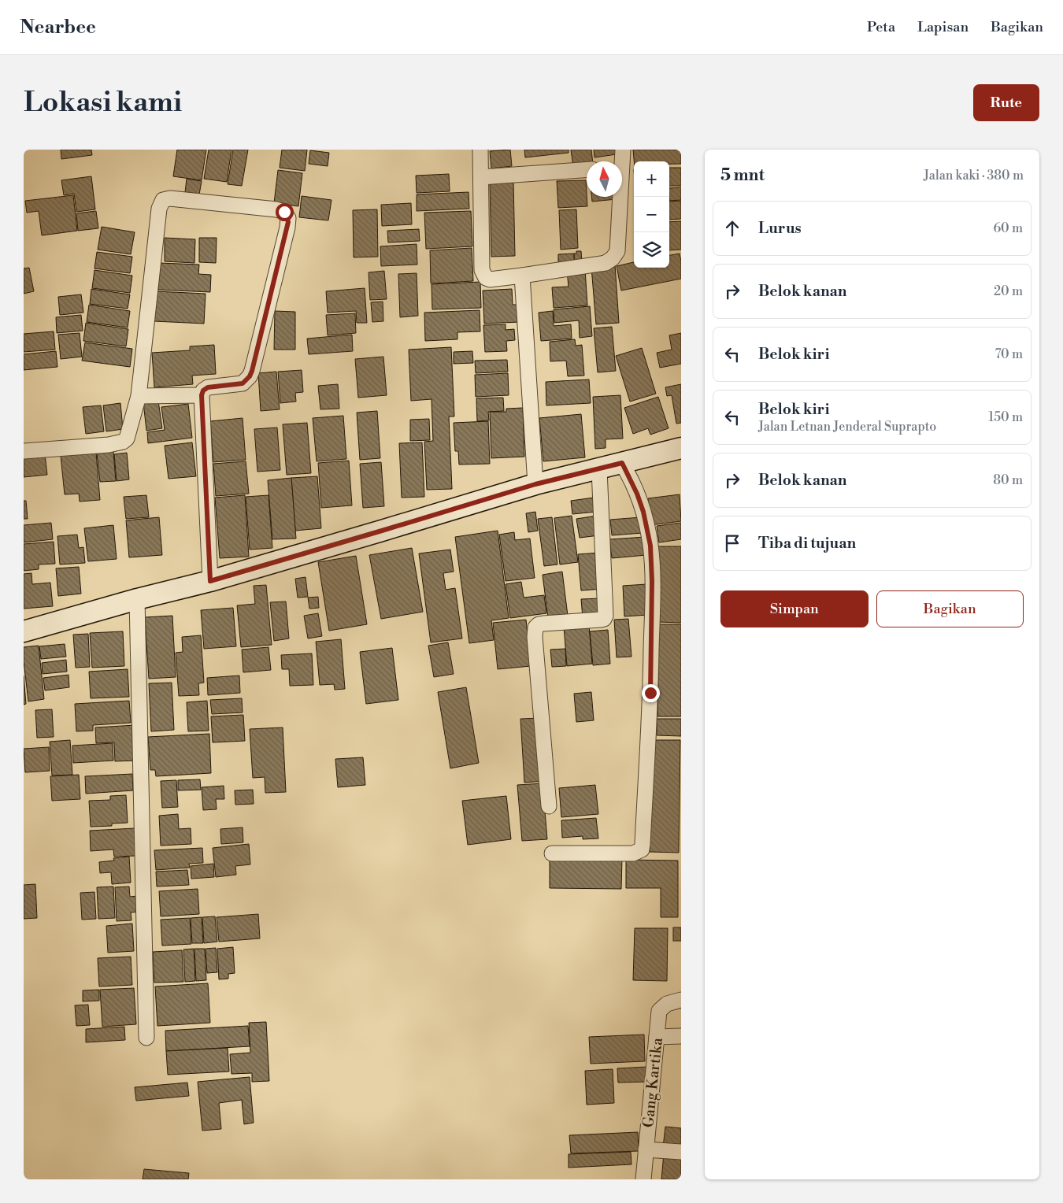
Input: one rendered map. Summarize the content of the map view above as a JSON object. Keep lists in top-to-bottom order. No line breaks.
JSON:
{"streets":{"street":["Gang Kartika"]},"north":"top","page":{"header":"Nearbee","nav":["Peta","Lapisan","Bagikan"],"buttons":["Rute",["Simpan","Bagikan"]],"title":"Lokasi kami","heading":["5 mnt","Jalan kaki · 380 m"],"map_buttons":["+","−"],"list":[["Lurus","60 m"],["Belok kanan","20 m"],["Belok kiri","70 m"],["Belok kiri","Jalan Letnan Jenderal Suprapto","150 m"],["Belok kanan","80 m"],"Tiba di tujuan"]}}
